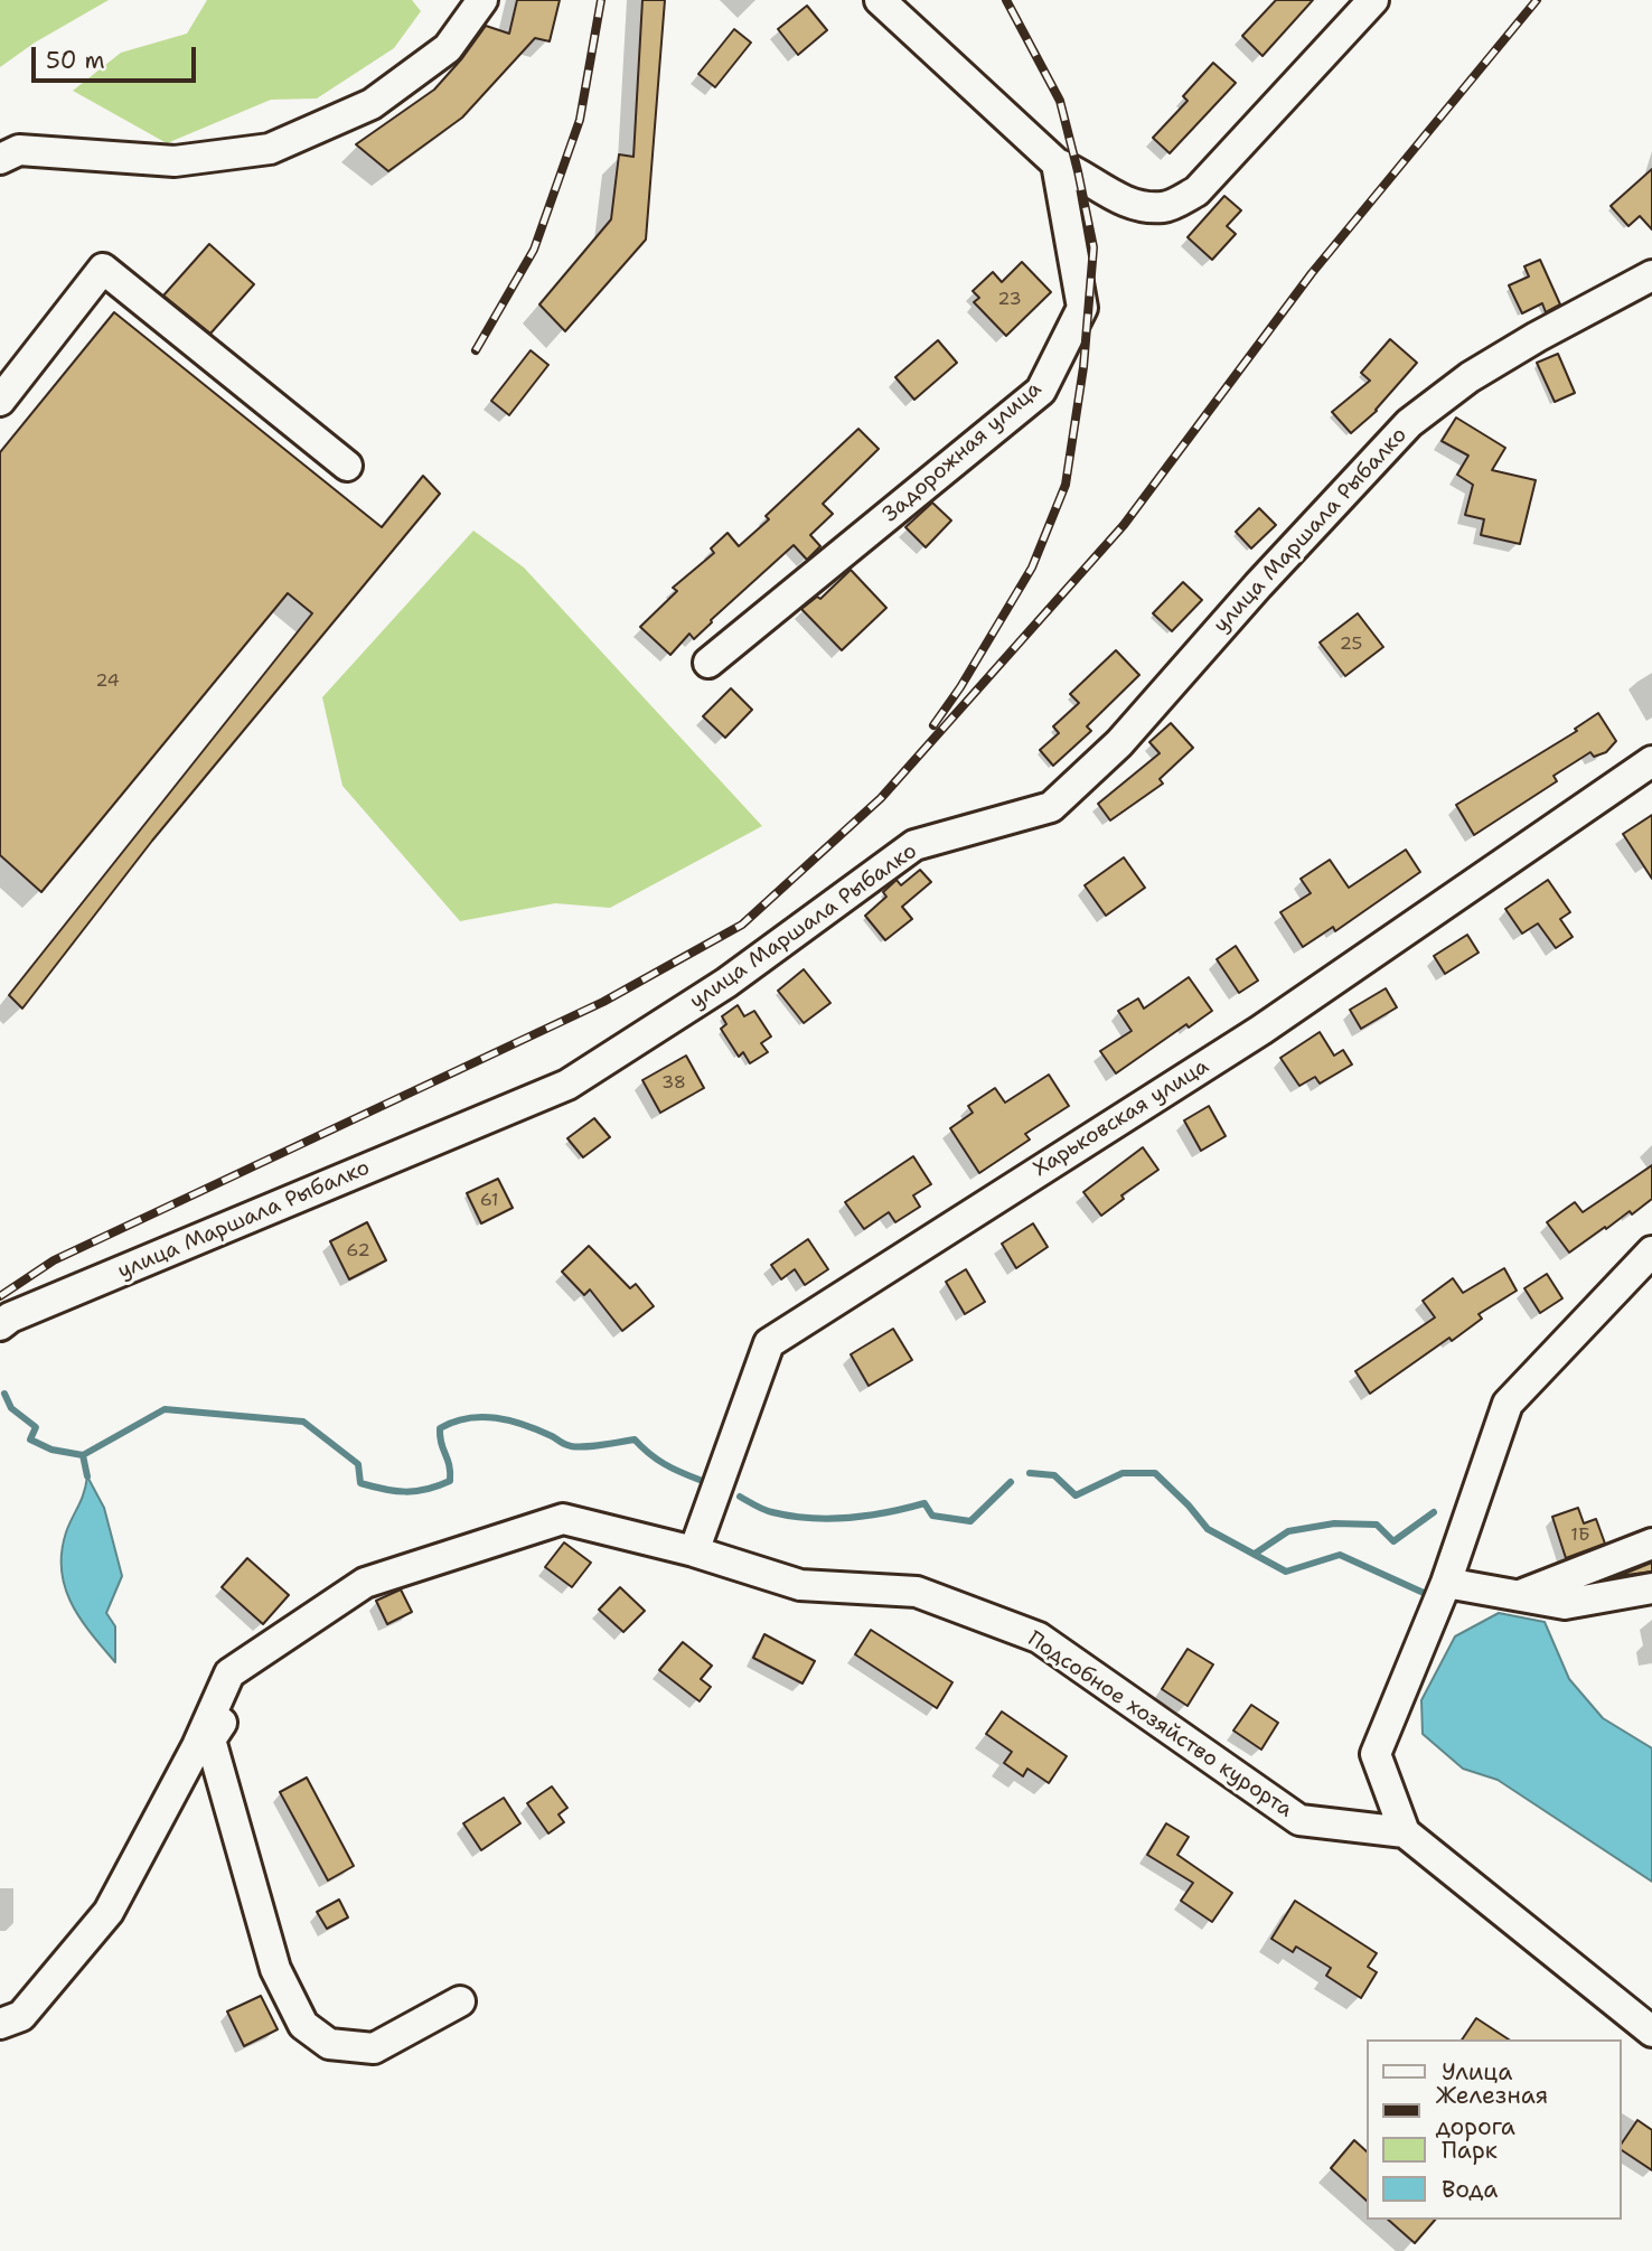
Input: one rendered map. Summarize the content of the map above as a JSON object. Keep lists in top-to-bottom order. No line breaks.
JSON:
{"streets":{"street":["Задорожная улица","улица Маршала Рыбалко","Харьковская улица","Подсобное хозяйство курорта"]},"crossings":[["Харьковская улица","Подсобное хозяйство курорта"]],"house_numbers":["23","25","24","38","61","62","1Б"],"legend":["Улица","Железная дорога","Парк","Вода"],"scale_bar":"50 m"}
